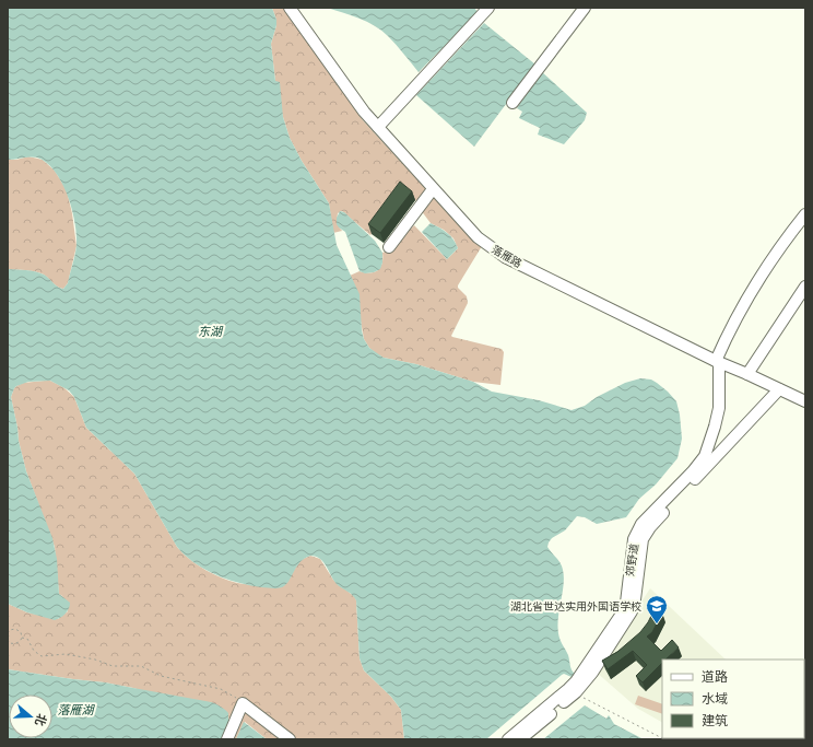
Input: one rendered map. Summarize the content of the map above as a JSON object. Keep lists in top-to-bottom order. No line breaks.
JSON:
{"streets":{"street":["落雁路","郊野道"]},"crossings":[["落雁路","郊野道"]],"water":["东湖","落雁湖"],"places":{"school or university":["湖北省世达实用外国语学校"]},"legend":["道路","水域","建筑"],"north":"right"}
